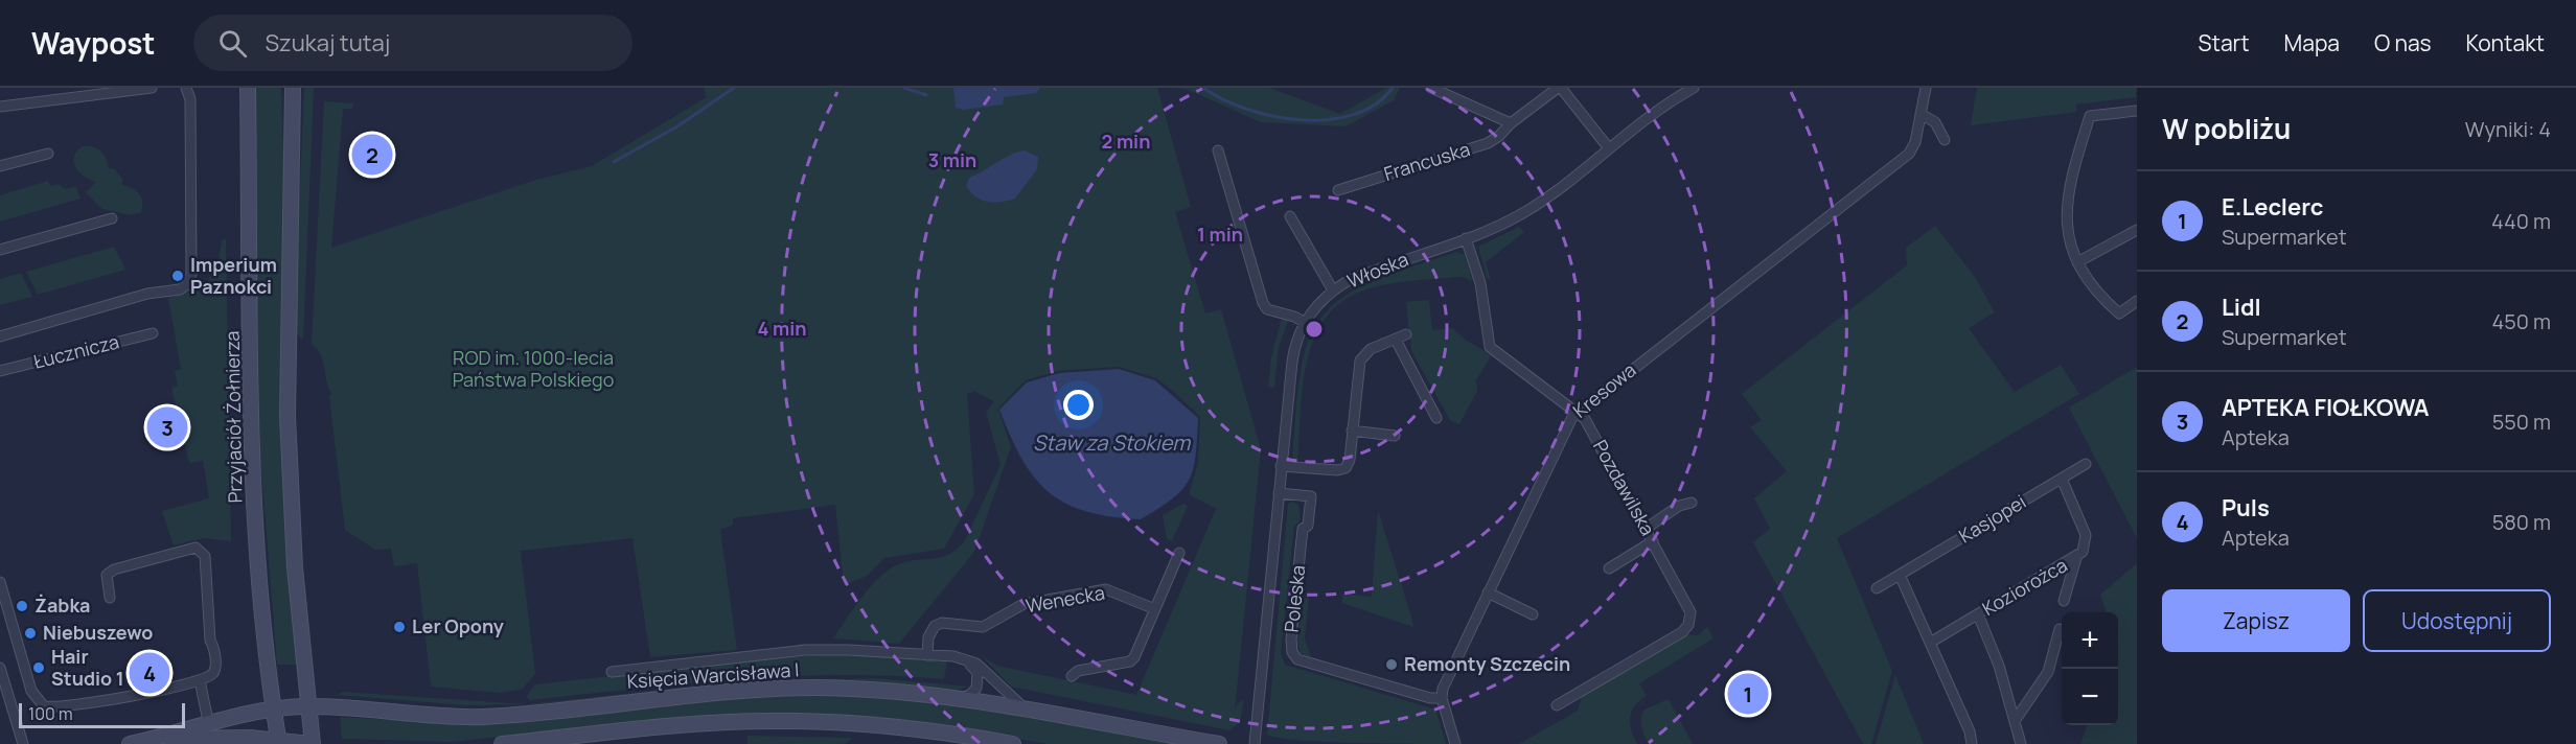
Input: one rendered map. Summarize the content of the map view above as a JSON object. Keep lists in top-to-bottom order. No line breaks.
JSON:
{"streets":{"street":["Francuska","Włoska","Łucznicza","Kresowa","Przyjaciół Żołnierza","Pozdawilska","Kasjopei","Koziorożca","Poleska","Wenecka","Księcia Warcisława I"]},"crossings":[["Włoska","Pozdawilska"],["Włoska","Poleska"],["Kresowa","Pozdawilska"],["Kresowa","Poleska"],["Przyjaciół Żołnierza","Księcia Warcisława I"],["Kasjopei","Koziorożca"]],"water":["Staw za Stokiem"],"parks":["ROD im. 1000-lecia Państwa Polskiego"],"places":["Imperium Paznokci","Żabka","Ler Opony","Niebuszewo","Remonty Szczecin","Hair Studio 1"],"scale_bar":"100 m","page":{"header":"Waypost","search":"Szukaj tutaj","nav":["Start","Mapa","O nas","Kontakt"],"heading":["W pobliżu","Wyniki: 4"],"pins":["2","3","4","1"],"list":[{"mark":"1","name":"E.Leclerc","note":"Supermarket","value":"440 m"},{"mark":"2","name":"Lidl","note":"Supermarket","value":"450 m"},{"mark":"3","name":"APTEKA FIOŁKOWA","note":"Apteka","value":"550 m"},{"mark":"4","name":"Puls","note":"Apteka","value":"580 m"}],"buttons":["Zapisz","Udostępnij"],"map_buttons":["+","−"],"scale":"100 m"},"rings":["2 min","3 min","1 min","4 min"]}
